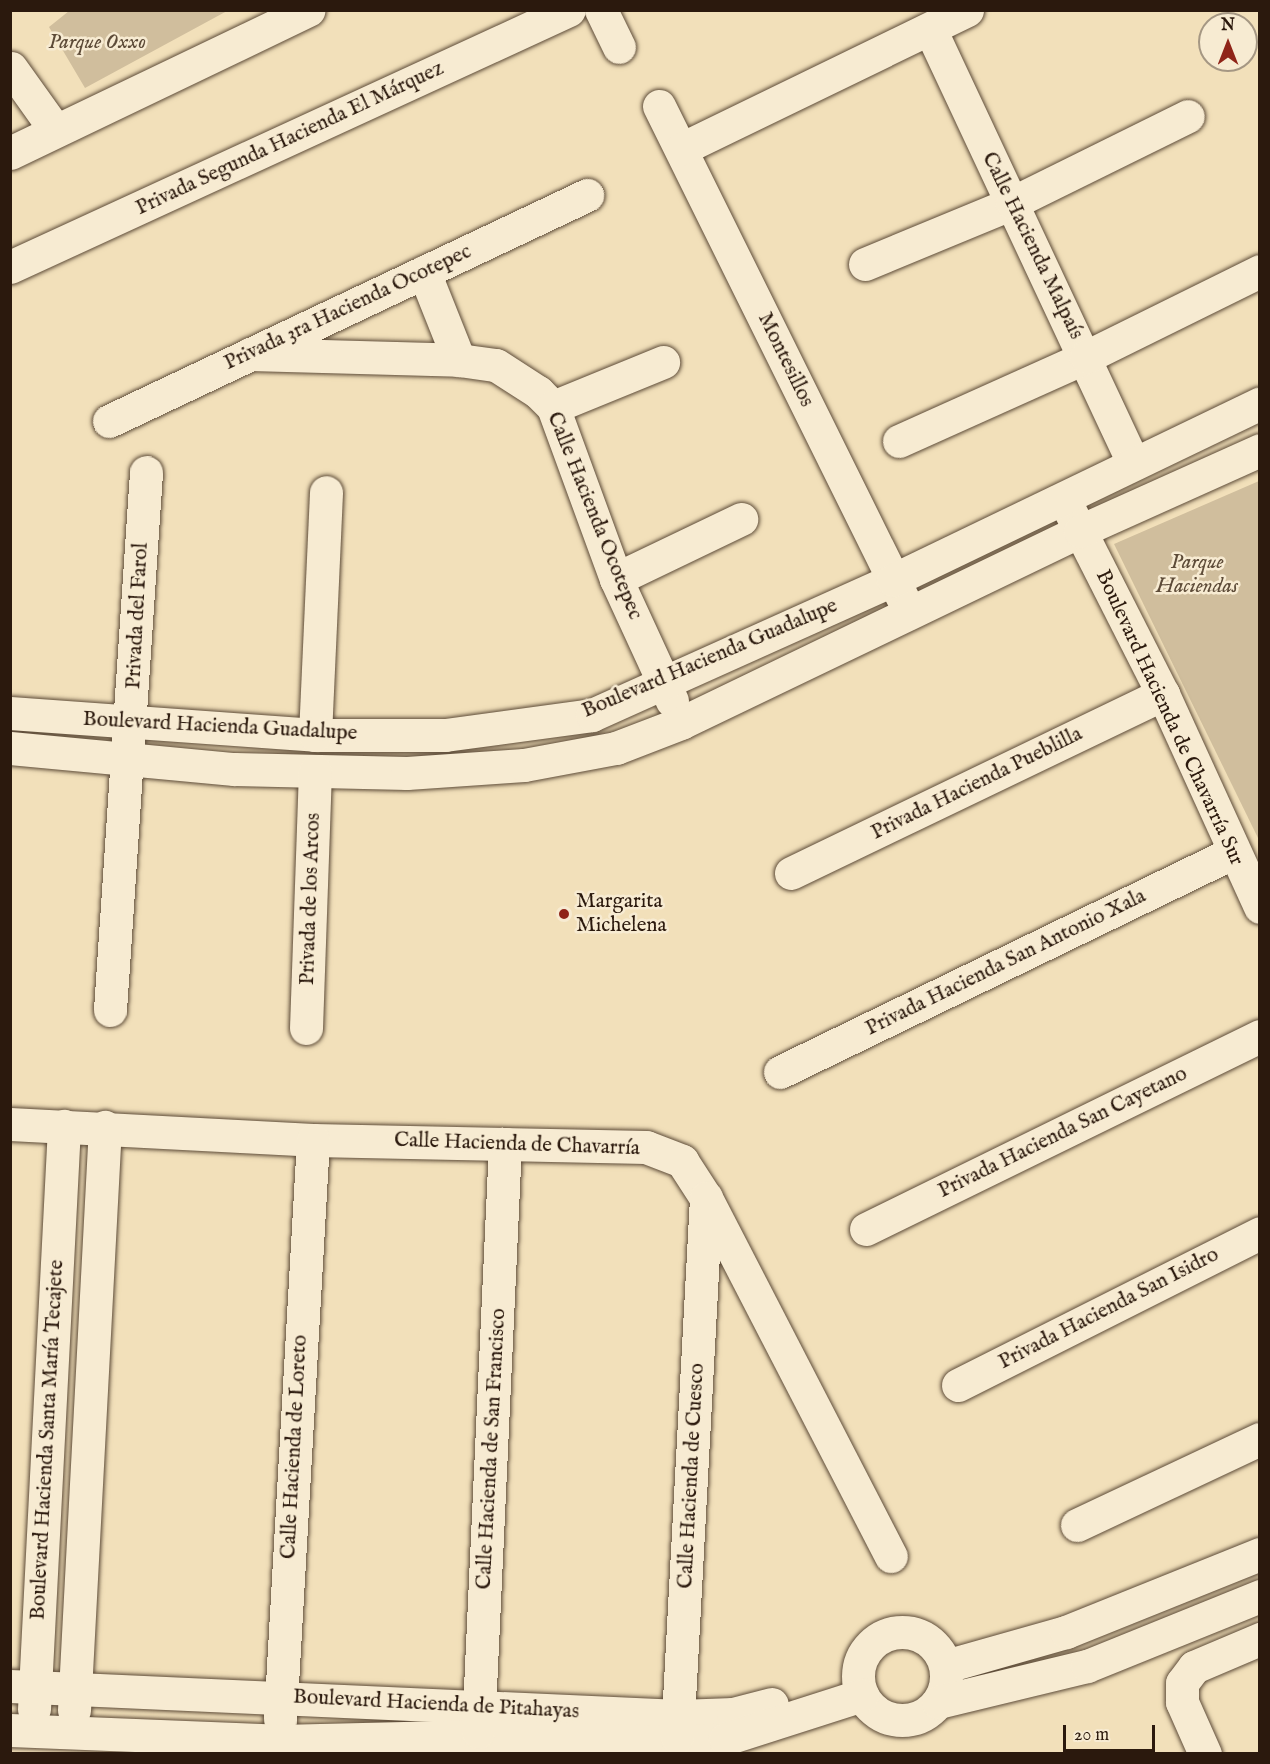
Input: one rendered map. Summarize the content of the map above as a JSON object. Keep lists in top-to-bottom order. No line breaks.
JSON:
{"streets":{"street":["Privada Segunda Hacienda El Márquez","Calle Hacienda Malpaís","Privada 3ra Hacienda Ocotepec","Montesillos","Calle Hacienda Ocotepec","Privada del Farol","Boulevard Hacienda Guadalupe","Boulevard Hacienda de Chavarría Sur","Privada Hacienda Pueblilla","Privada de los Arcos","Privada Hacienda San Antonio Xala","Privada Hacienda San Cayetano","Calle Hacienda de Chavarría","Privada Hacienda San Isidro","Boulevard Hacienda Santa María Tecajete","Calle Hacienda de Loreto","Calle Hacienda de San Francisco","Calle Hacienda de Cuesco","Boulevard Hacienda de Pitahayas"]},"crossings":[["Calle Hacienda Malpaís","Boulevard Hacienda Guadalupe"],["Privada 3ra Hacienda Ocotepec","Calle Hacienda Ocotepec"],["Montesillos","Boulevard Hacienda Guadalupe"],["Calle Hacienda Ocotepec","Boulevard Hacienda Guadalupe"],["Privada del Farol","Boulevard Hacienda Guadalupe"],["Boulevard Hacienda Guadalupe","Boulevard Hacienda de Chavarría Sur"],["Boulevard Hacienda Guadalupe","Privada de los Arcos"],["Boulevard Hacienda de Chavarría Sur","Privada Hacienda Pueblilla"],["Boulevard Hacienda de Chavarría Sur","Privada Hacienda San Antonio Xala"],["Calle Hacienda de Chavarría","Boulevard Hacienda Santa María Tecajete"],["Calle Hacienda de Chavarría","Calle Hacienda de Loreto"],["Calle Hacienda de Chavarría","Calle Hacienda de San Francisco"],["Calle Hacienda de Chavarría","Calle Hacienda de Cuesco"],["Boulevard Hacienda Santa María Tecajete","Boulevard Hacienda de Pitahayas"],["Calle Hacienda de Loreto","Boulevard Hacienda de Pitahayas"],["Calle Hacienda de San Francisco","Boulevard Hacienda de Pitahayas"],["Calle Hacienda de Cuesco","Boulevard Hacienda de Pitahayas"]],"parks":["Parque Oxxo","Parque Haciendas"],"places":["Margarita Michelena"],"scale_bar":"20 m","north":"top"}
